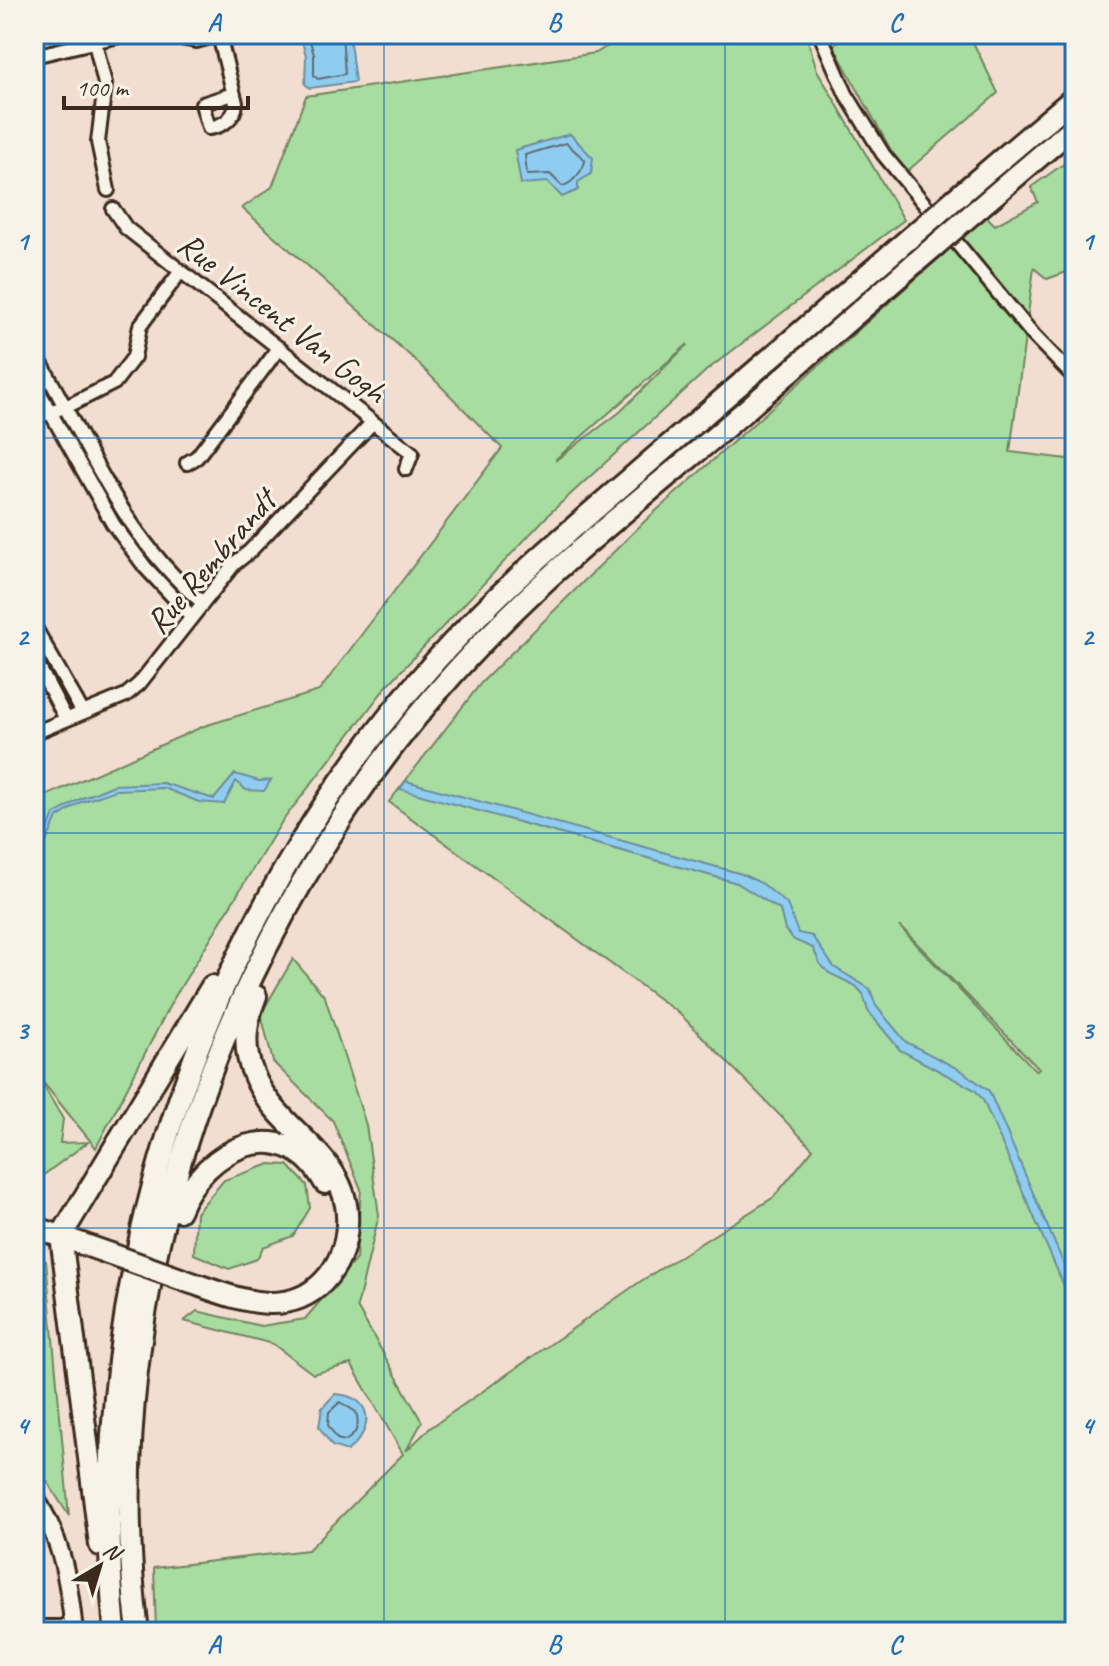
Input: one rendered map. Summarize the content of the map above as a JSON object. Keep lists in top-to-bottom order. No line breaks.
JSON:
{"streets":{"street":["Rue Vincent Van Gogh","Rue Rembrandt"]},"crossings":[["Rue Vincent Van Gogh","Rue Rembrandt"]],"scale_bar":"100 m","north":"top right","grid":{"columns":["A","B","C"],"rows":["1","2","3","4"]}}
